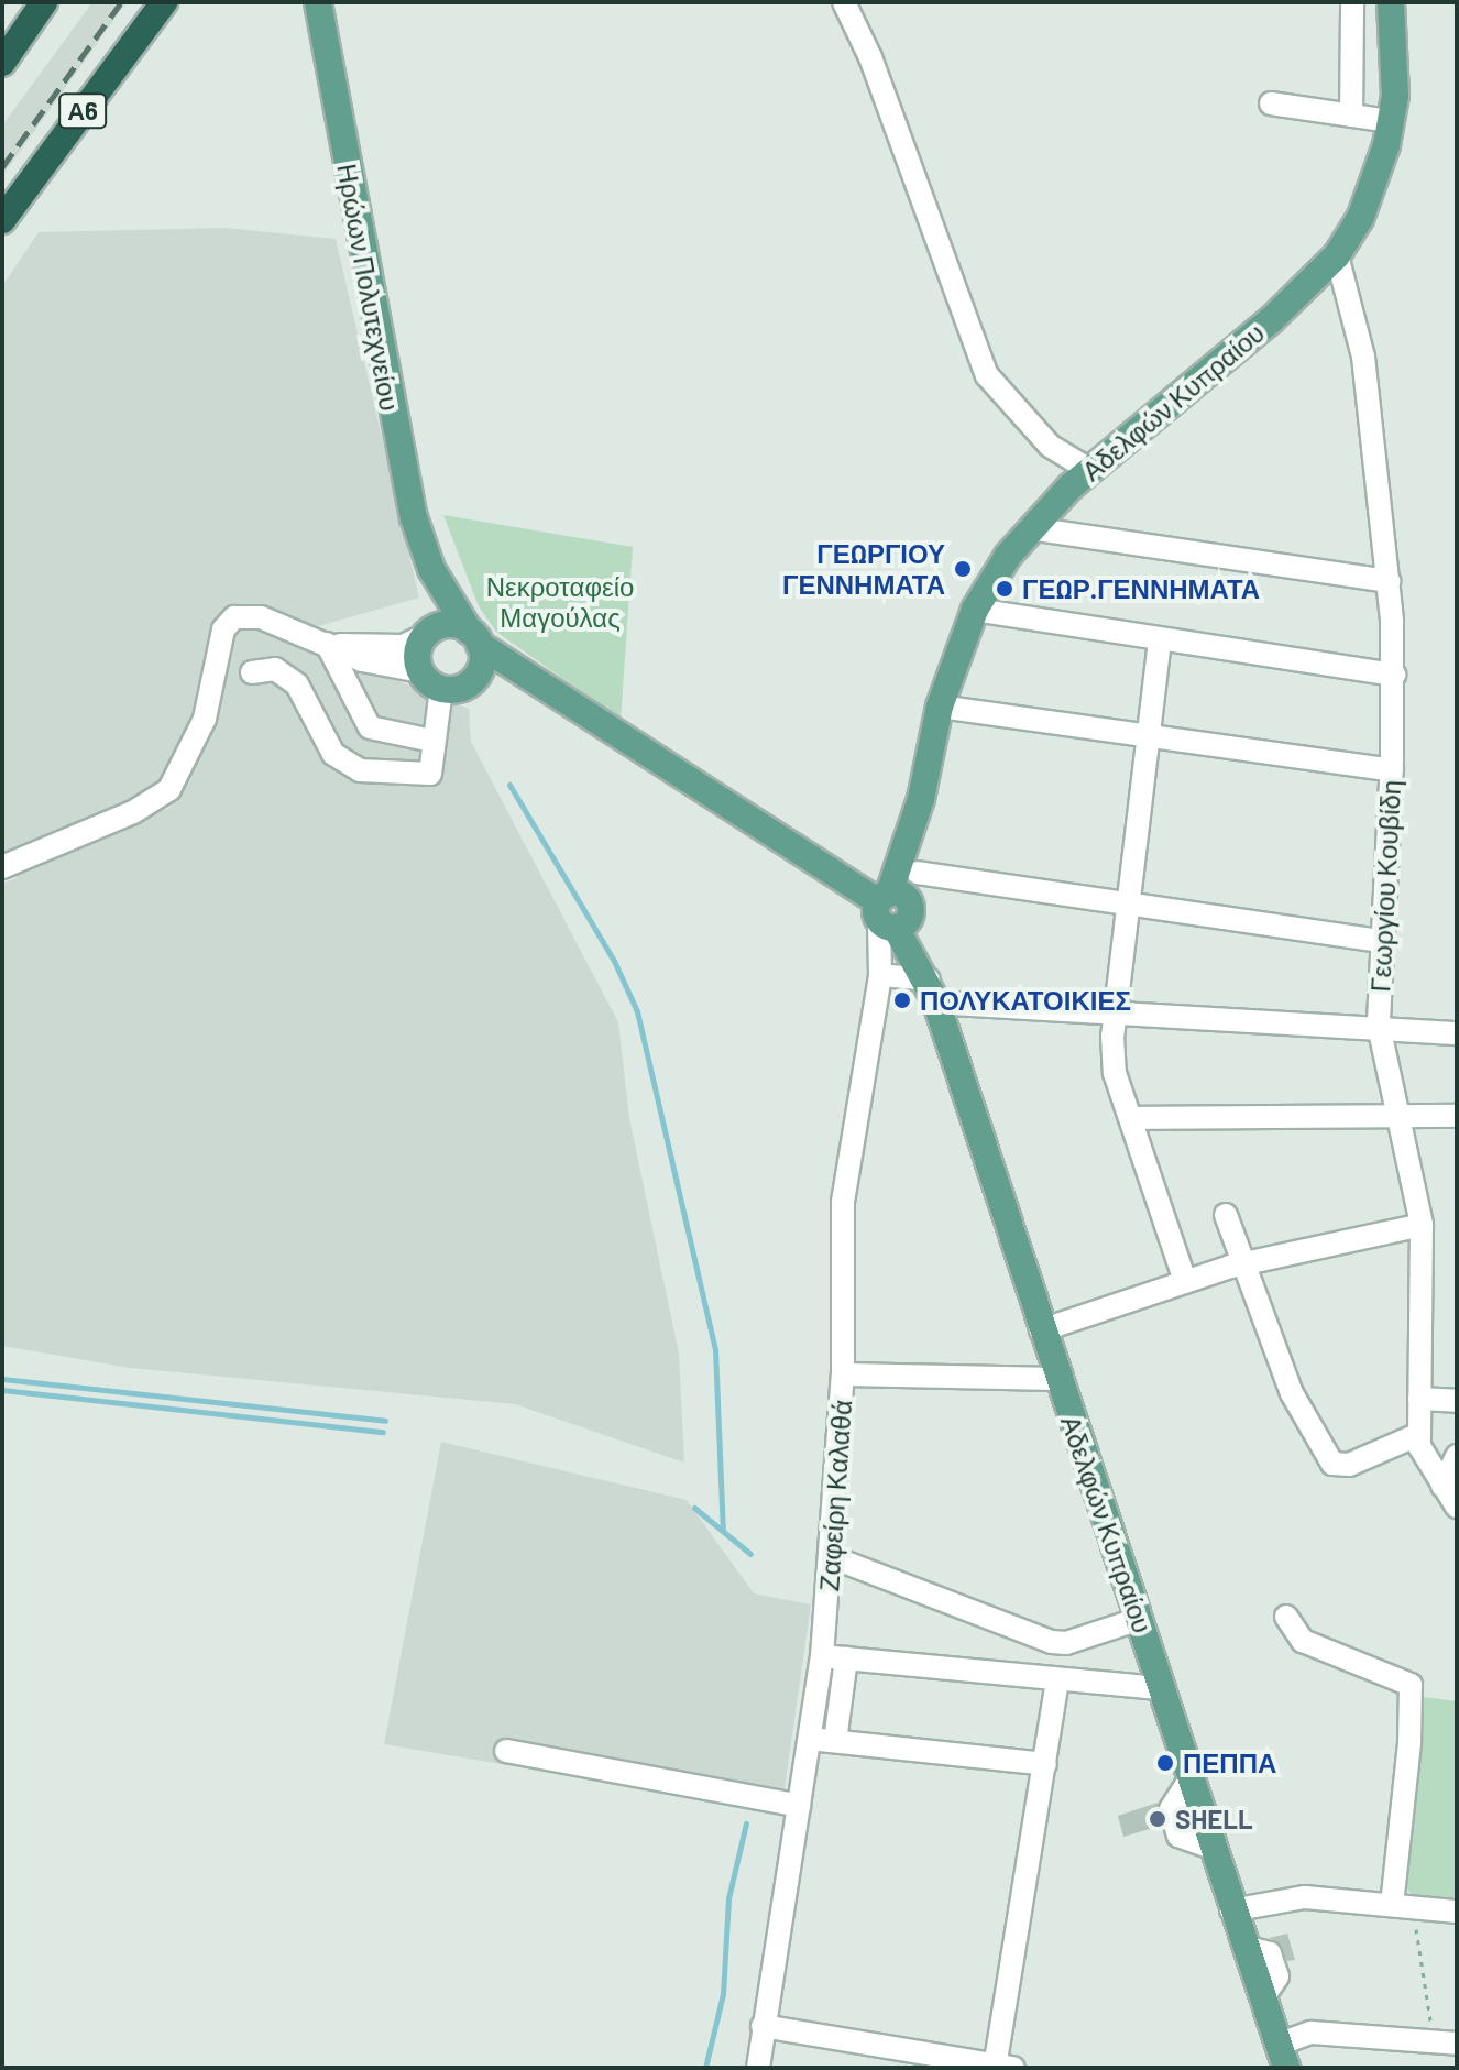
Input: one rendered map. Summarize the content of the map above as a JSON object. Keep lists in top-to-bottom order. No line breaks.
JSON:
{"streets":{"highway":["Α6"],"main road":["Ηρώων Πολυτεχνείου","Αδελφών Κυπραίου"],"street":["Γεωργίου Κουβίδη","Ζαφείρη Καλαθά"]},"crossings":[["Ηρώων Πολυτεχνείου","Αδελφών Κυπραίου"],["Ηρώων Πολυτεχνείου","Ζαφείρη Καλαθά"],["Αδελφών Κυπραίου","Γεωργίου Κουβίδη"],["Αδελφών Κυπραίου","Ζαφείρη Καλαθά"]],"parks":["Νεκροταφείο Μαγούλας"],"places":["ΓΕΩΡΓΙΟΥ ΓΕΝΝΗΜΑΤΑ","ΓΕΩΡ.ΓΕΝΝΗΜΑΤΑ","ΠΟΛΥΚΑΤΟΙΚΙΕΣ","ΠΕΠΠΑ","SHELL"]}
